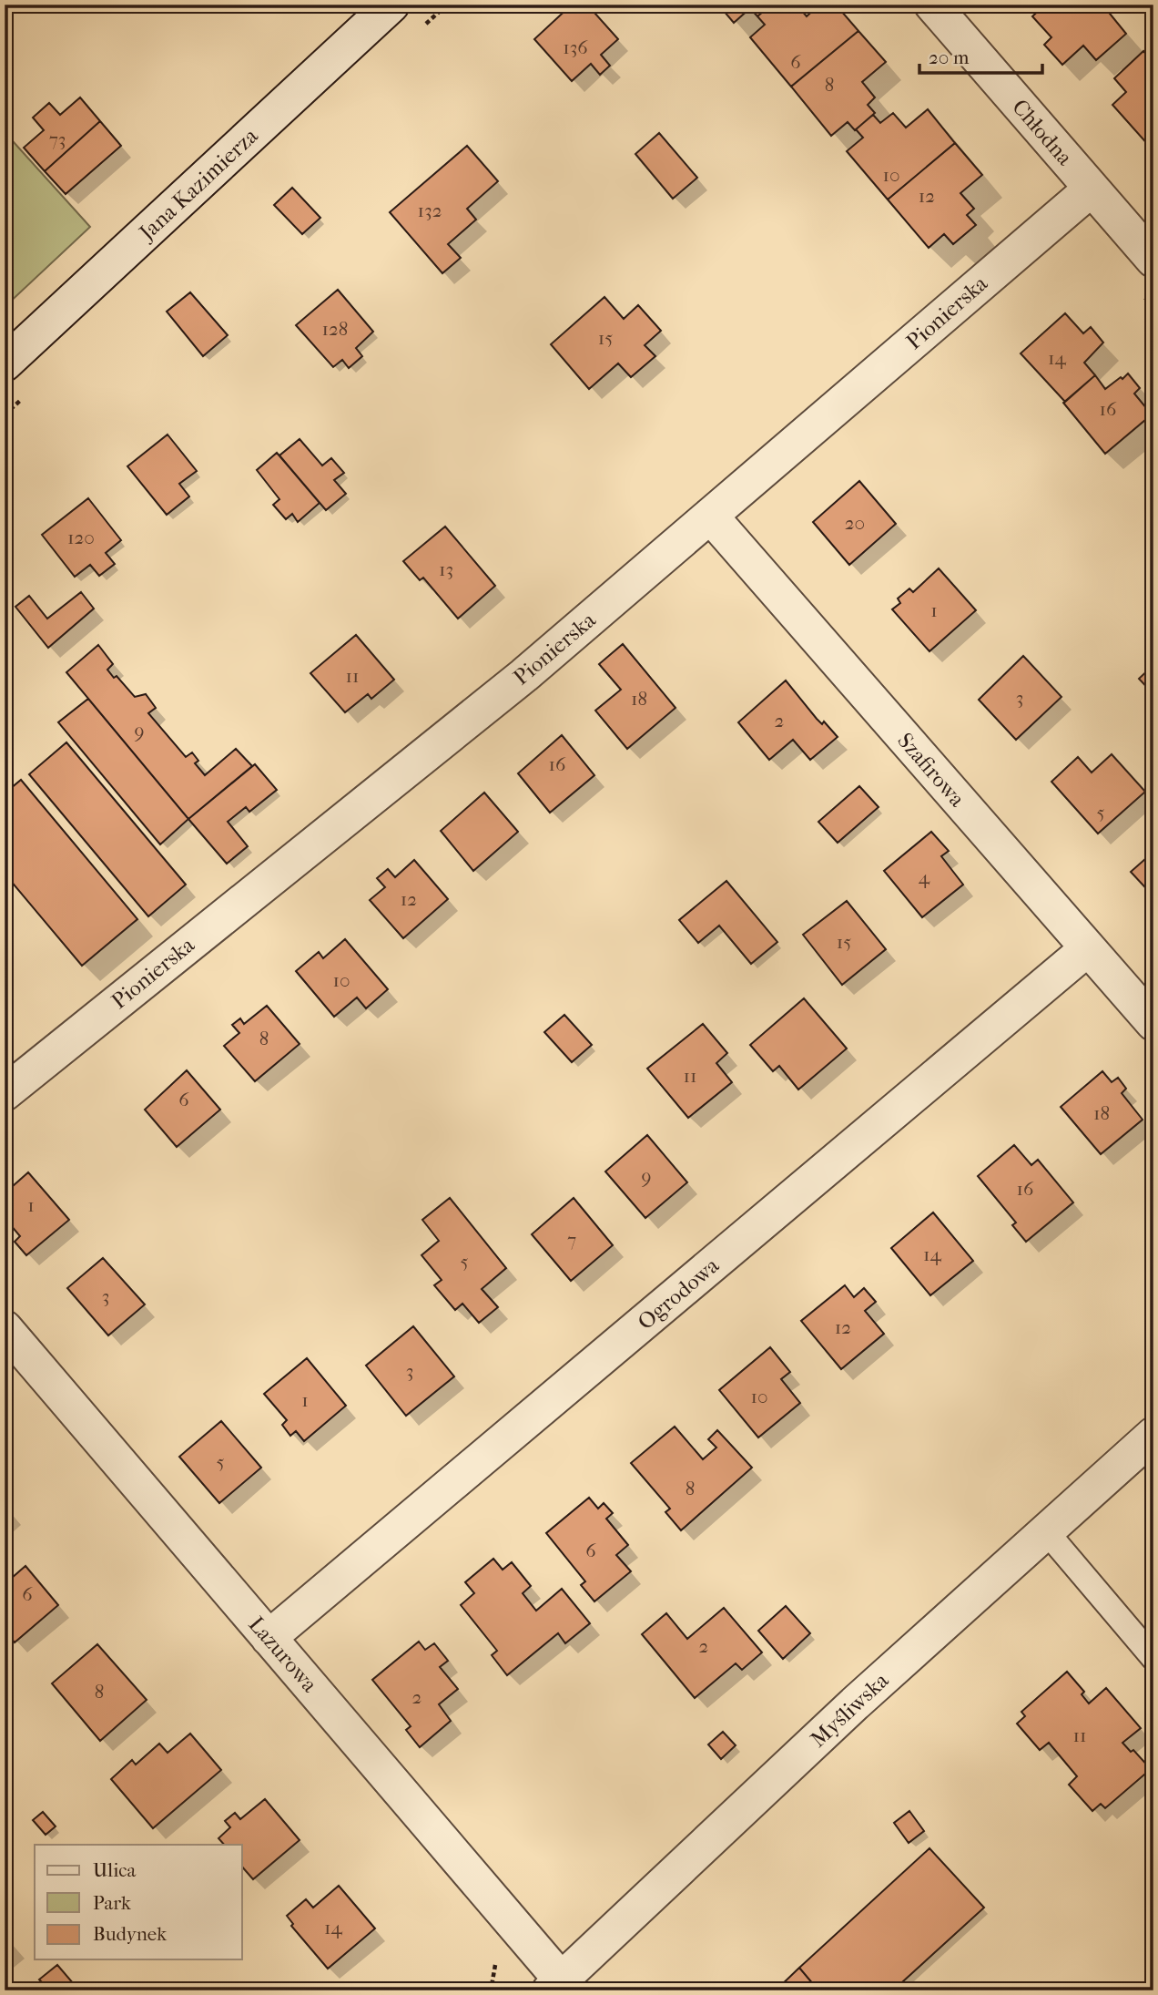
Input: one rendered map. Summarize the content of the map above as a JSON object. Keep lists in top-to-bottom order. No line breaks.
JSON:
{"streets":{"street":["Chłodna","Jana Kazimierza","Pionierska","Szafirowa","Ogrodowa","Lazurowa","Myśliwska"]},"crossings":[["Chłodna","Pionierska"],["Pionierska","Szafirowa"],["Szafirowa","Ogrodowa"],["Ogrodowa","Lazurowa"],["Lazurowa","Myśliwska"]],"house_numbers":["136","6","8","73","10","12","132","128","15","14","16","20","120","13","1","11","3","18","2","9","16","5","4","12","15","10","8","11","6","18","9","16","1","7","14","5","3","12","3","10","1","5","8","6","6","2","8","2","11","14"],"legend":["Ulica","Park","Budynek"],"scale_bar":"20 m"}
